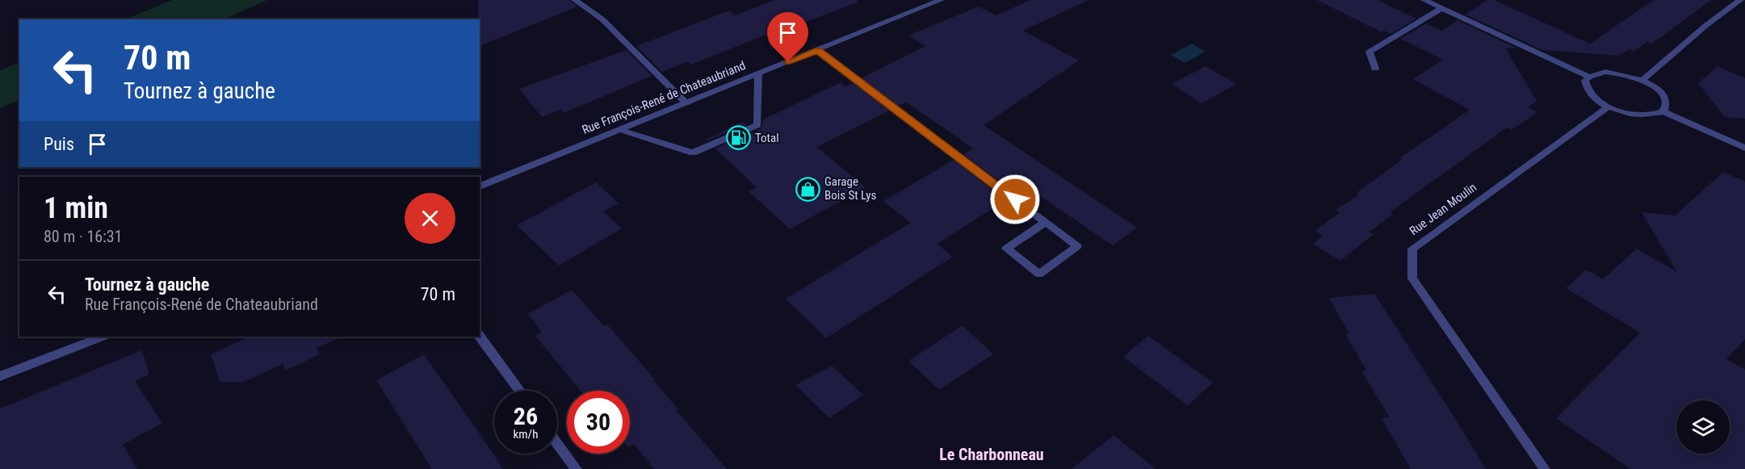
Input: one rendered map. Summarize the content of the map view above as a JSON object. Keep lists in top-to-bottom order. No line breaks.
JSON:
{"streets":{"street":["Rue François-René de Chateaubriand","Rue Jean Moulin"]},"districts":["Le Charbonneau"],"places":{"fuel station":["Total"],"shop":["Garage Bois St Lys"]},"page":{"turn":["70 m","Tournez à gauche"],"then":"Puis","heading":["1 min","80 m · 16:31"],"list":[{"name":"Tournez à gauche","note":"Rue François-René de Chateaubriand","value":"70 m"}],"speed":"26 km/h","limit":"30"}}
